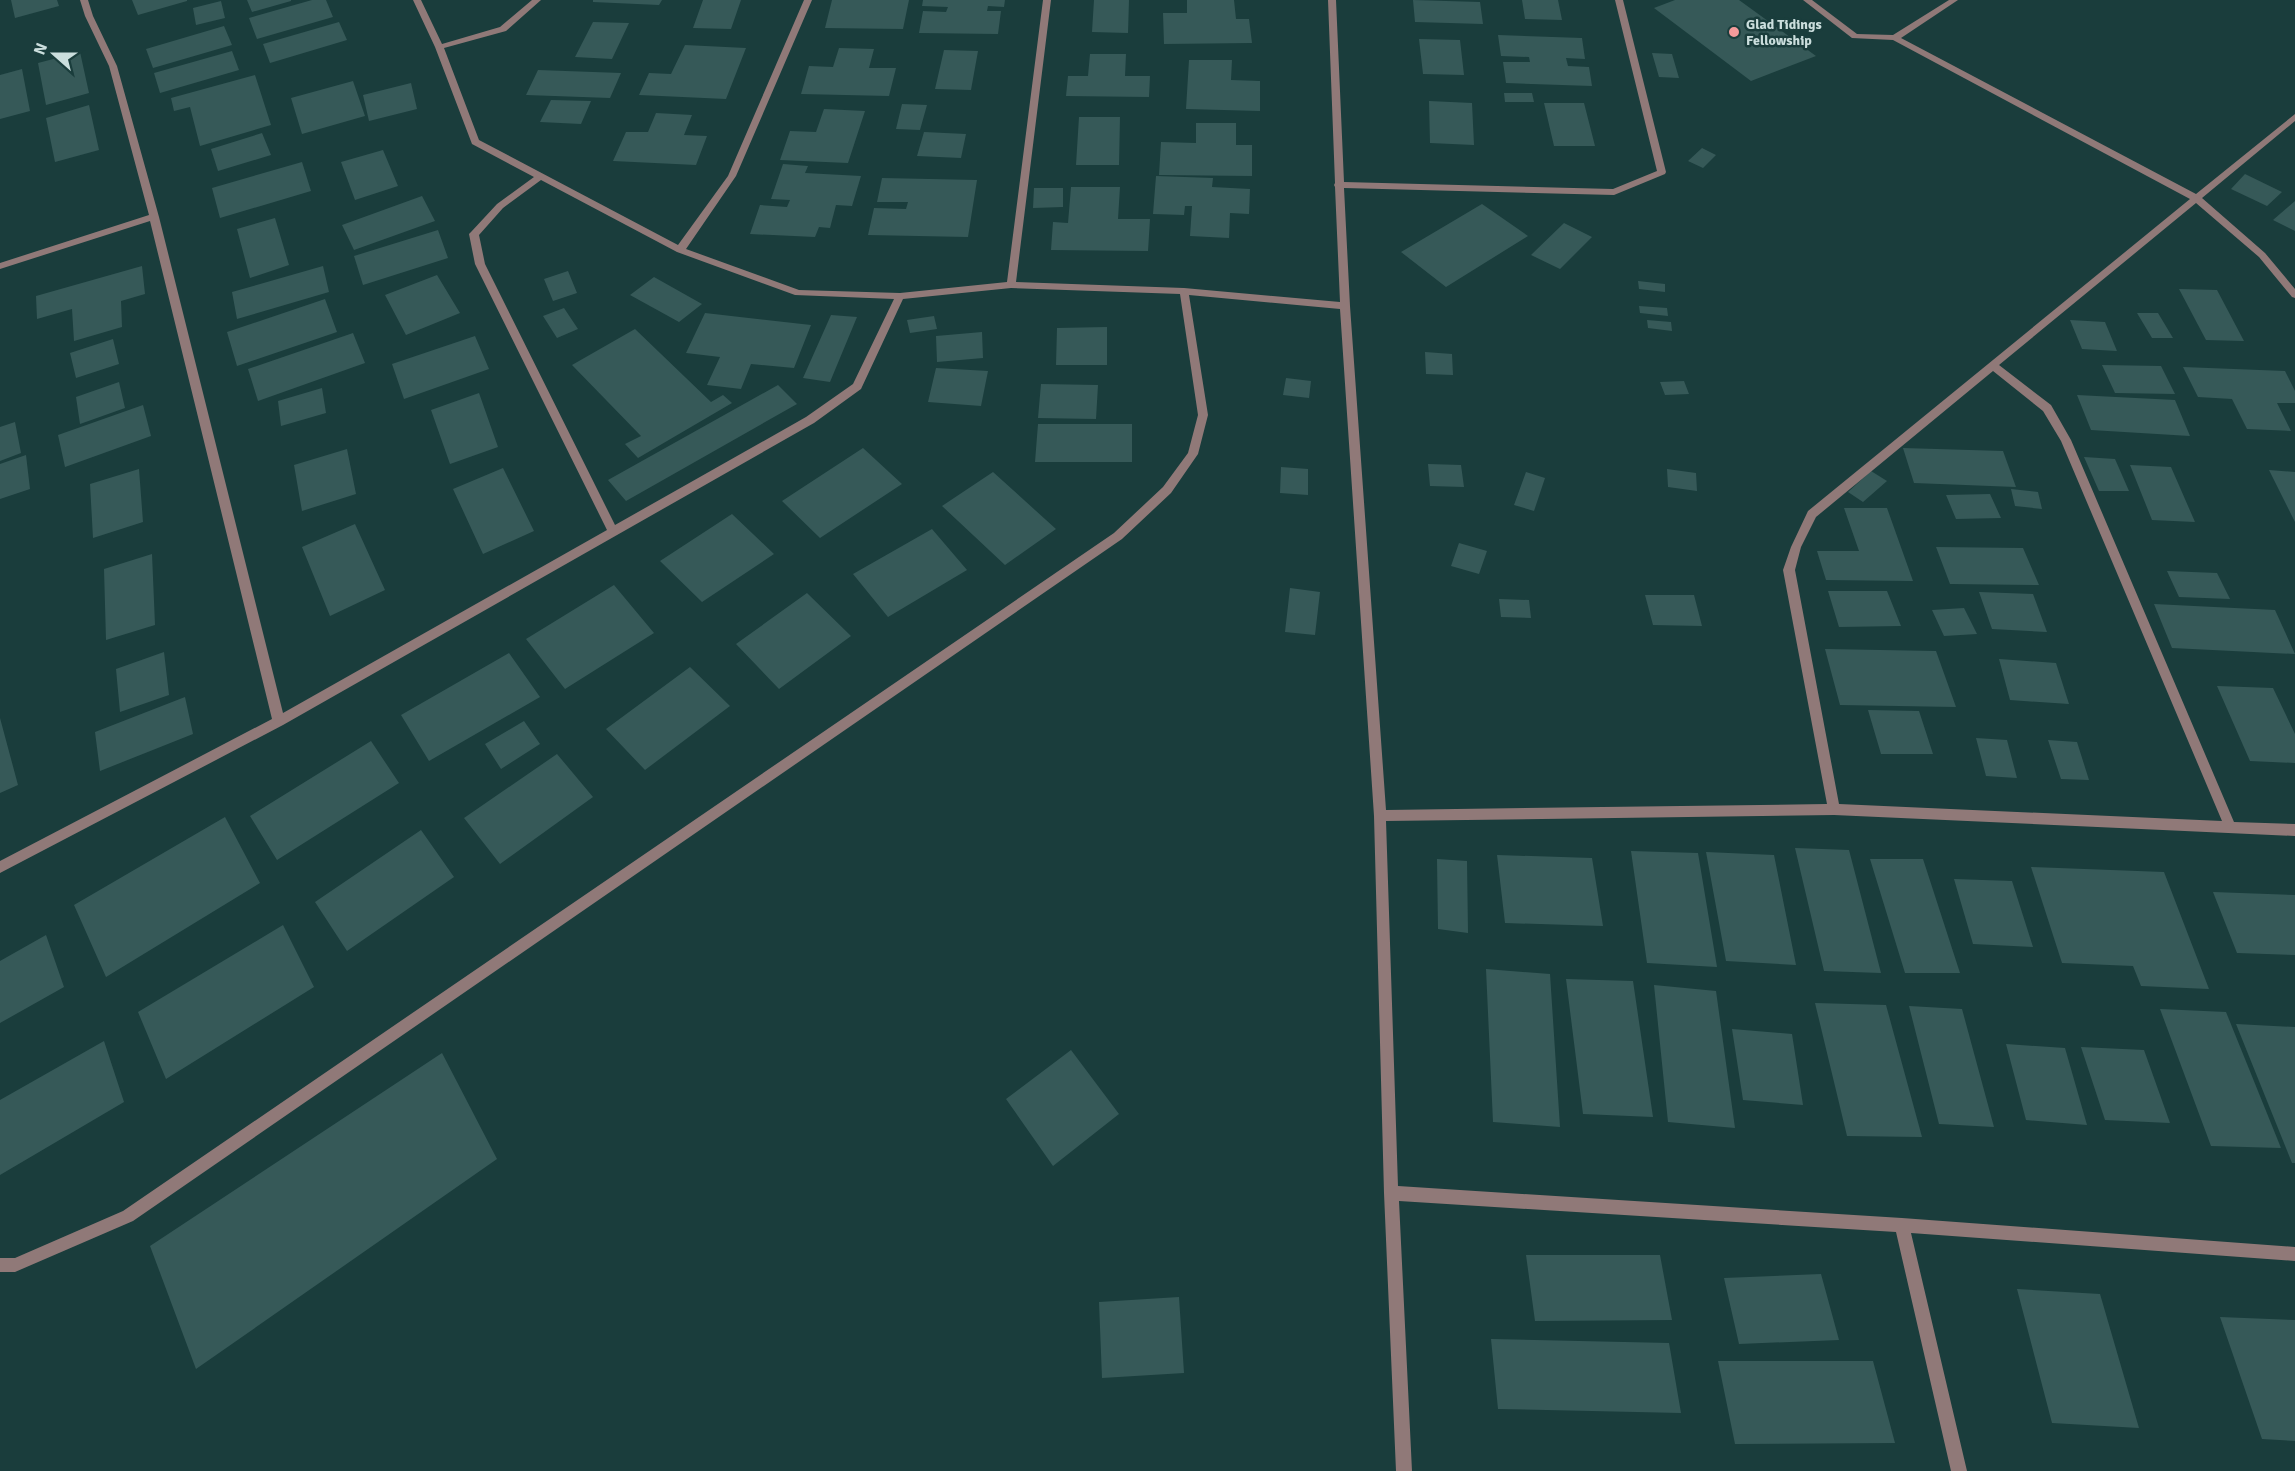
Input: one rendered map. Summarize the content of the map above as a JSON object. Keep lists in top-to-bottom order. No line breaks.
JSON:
{"places":["Glad Tidings Fellowship"],"north":"left"}
